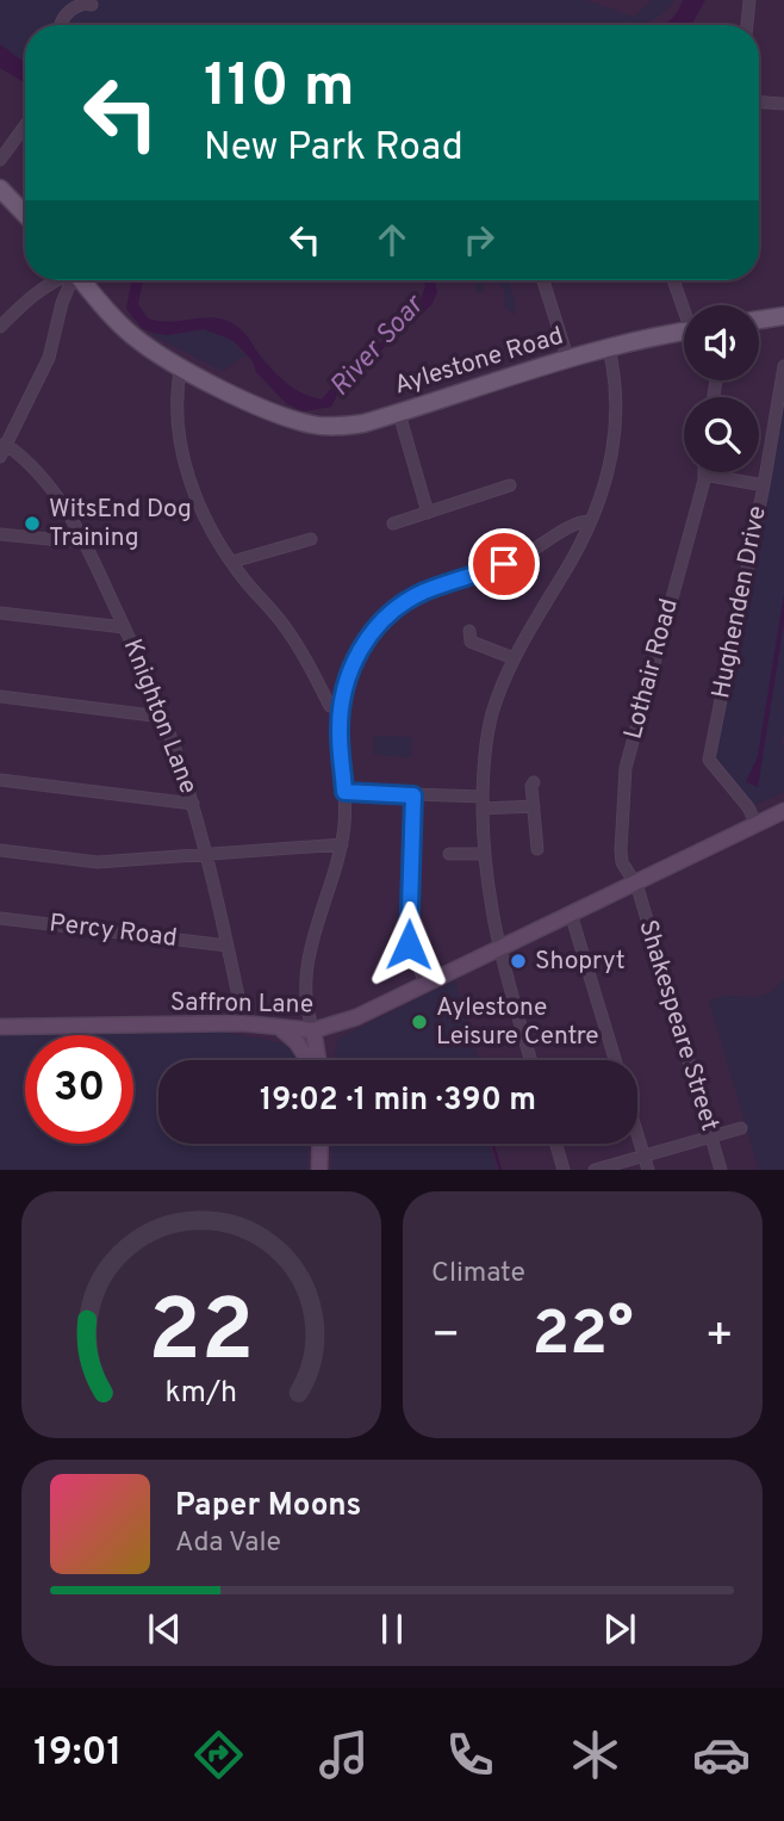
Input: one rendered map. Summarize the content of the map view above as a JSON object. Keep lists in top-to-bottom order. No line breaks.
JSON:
{"streets":{"main road":["Aylestone Road","Saffron Lane"],"street":["Hughenden Drive","Lothair Road","Knighton Lane","Percy Road","Shakespeare Street"]},"crossings":[["Hughenden Drive","Saffron Lane"],["Lothair Road","Saffron Lane"],["Lothair Road","Shakespeare Street"],["Knighton Lane","Percy Road"],["Knighton Lane","Saffron Lane"],["Saffron Lane","Shakespeare Street"]],"water":["River Soar"],"places":["WitsEnd Dog Training","Shopryt","Aylestone Leisure Centre"],"page":{"turn":["110 m","New Park Road"],"limit":"30","trip":"19:02 · 1 min · 390 m","tile":"Climate","heat":["−","22°","+"],"song":["Paper Moons","Ada Vale"],"tabs":"19:01","gauge":["22","km/h"]}}
